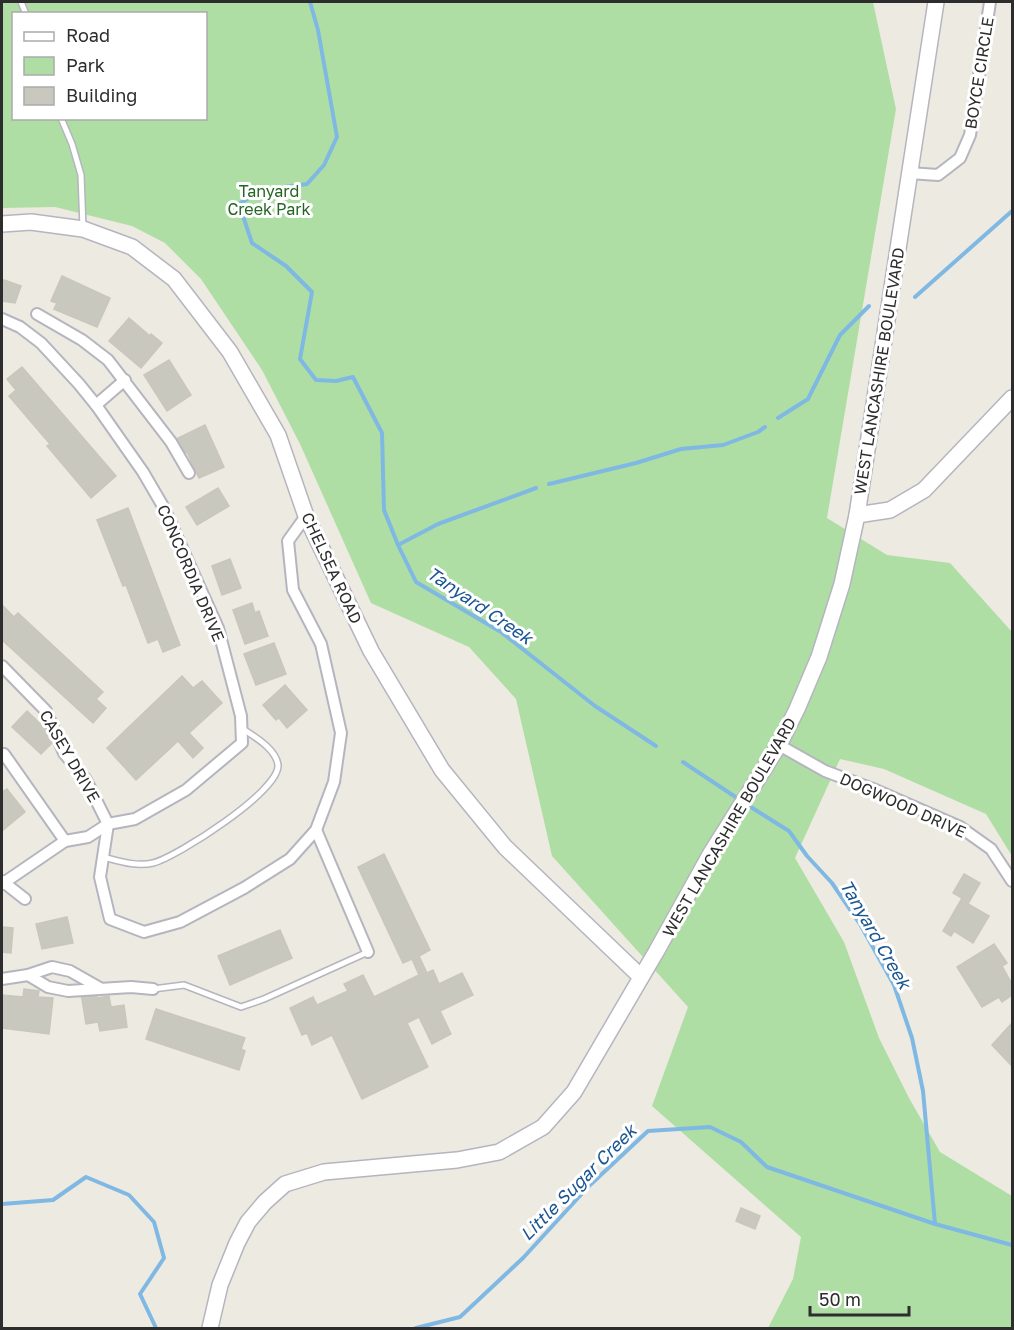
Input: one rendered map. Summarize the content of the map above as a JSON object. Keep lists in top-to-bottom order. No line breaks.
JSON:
{"streets":{"main road":["WEST LANCASHIRE BOULEVARD","CHELSEA ROAD"],"street":["BOYCE CIRCLE","CONCORDIA DRIVE","CASEY DRIVE","DOGWOOD DRIVE"]},"crossings":[["BOYCE CIRCLE","WEST LANCASHIRE BOULEVARD"],["WEST LANCASHIRE BOULEVARD","CHELSEA ROAD"],["WEST LANCASHIRE BOULEVARD","DOGWOOD DRIVE"]],"water":["Tanyard Creek","Little Sugar Creek"],"parks":["Tanyard Creek Park"],"legend":["Road","Park","Building"],"scale_bar":"50 m"}
